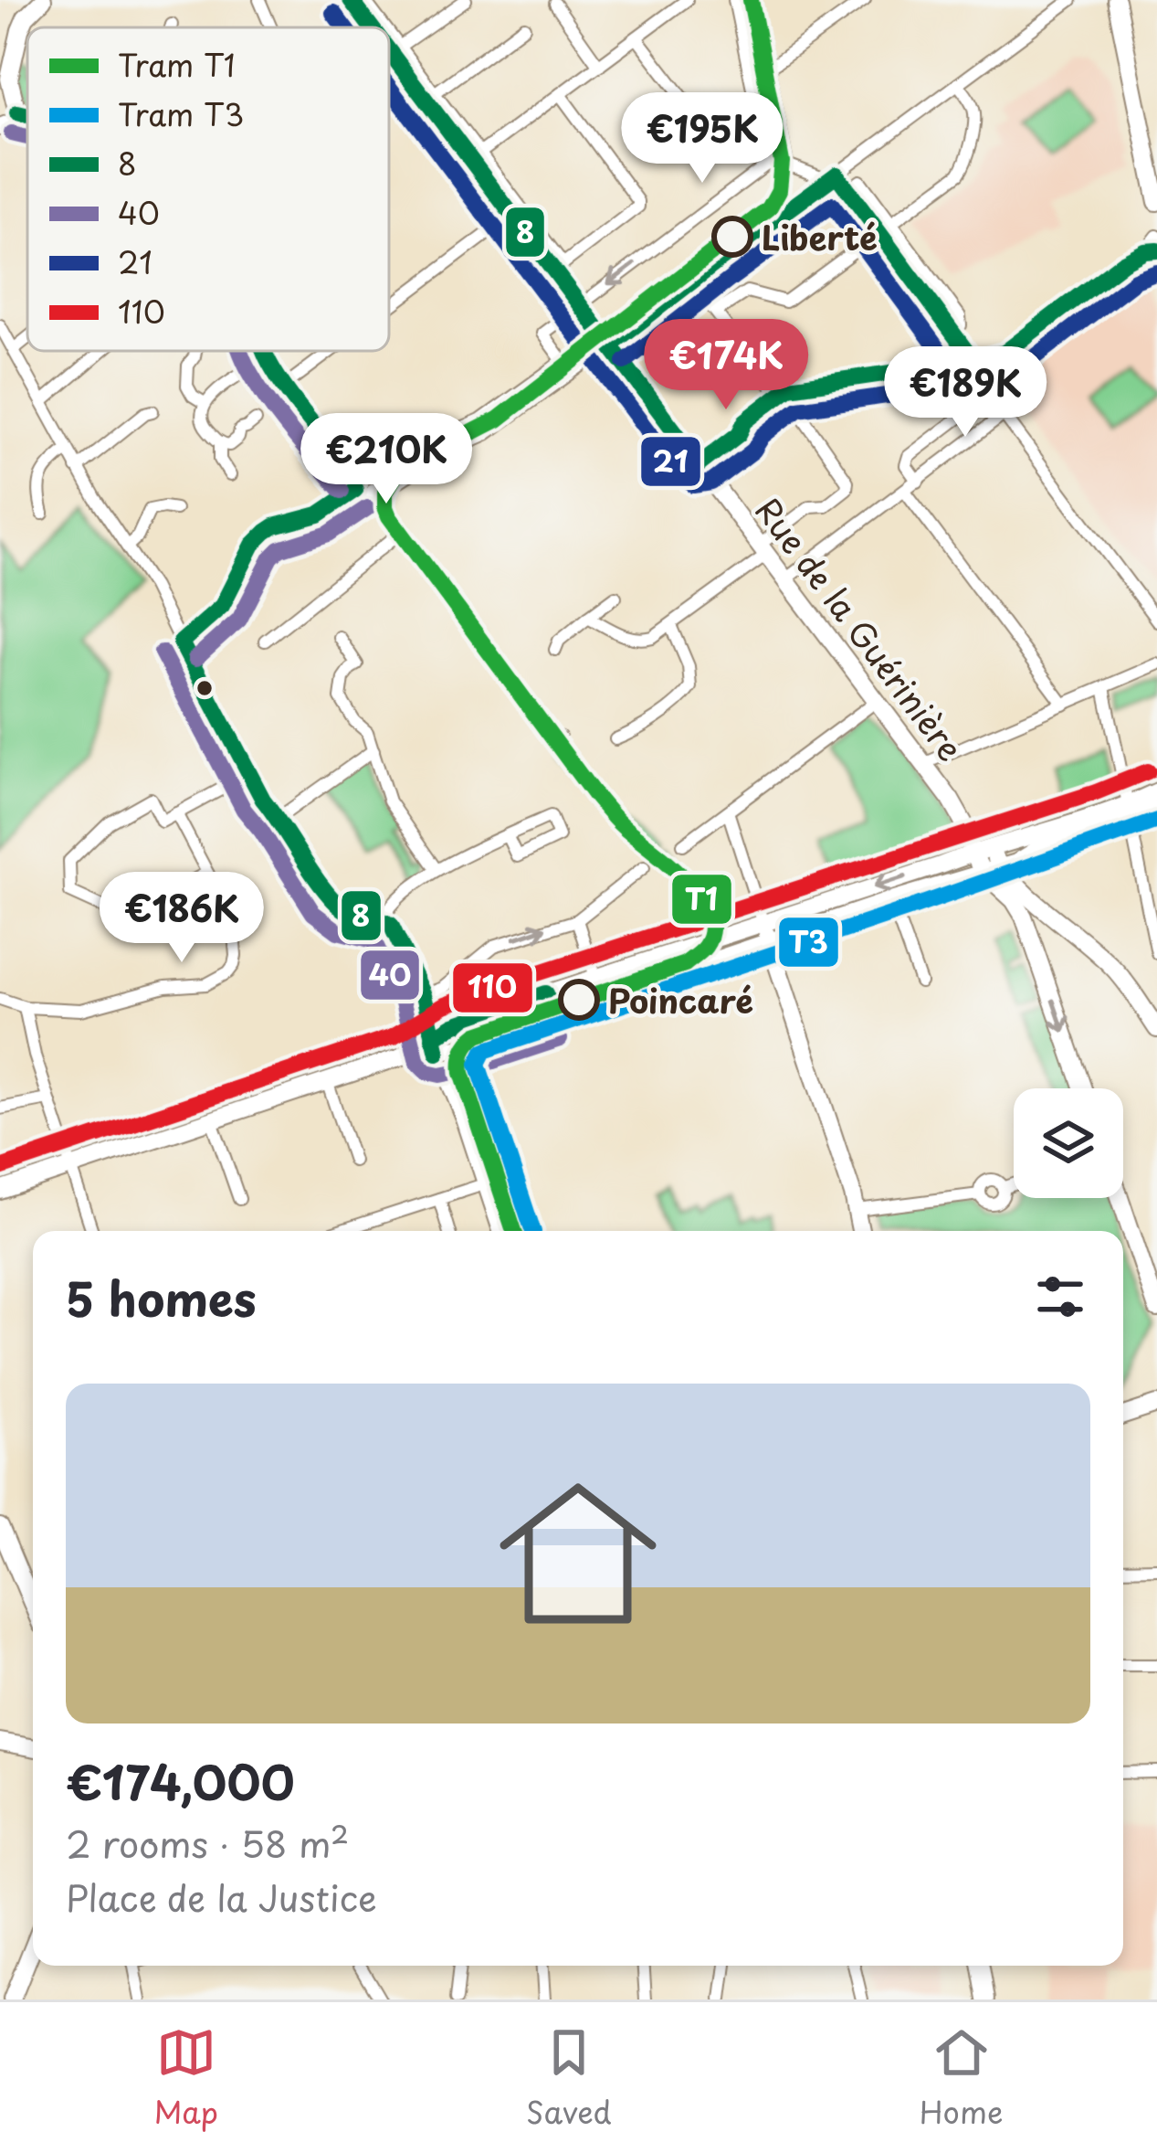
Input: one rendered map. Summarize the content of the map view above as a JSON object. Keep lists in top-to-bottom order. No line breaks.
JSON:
{"streets":{"main road":["Rue de la Guérinière"]},"places":["Liberté","Poincaré"],"lines":["tram line T1","transit line 8","transit line 21","transit line 40","transit line 110","tram line T3"],"legend":["Tram T1","Tram T3","8","40","21","110"],"page":{"price":["€195K","€174K","€189K","€210K","€186K"],"heading":"5 homes","list":[{"name":"€174,000","note":"2 rooms · 58 m² · Place de la Justice"}],"tabs":["Map","Saved","Home"]}}
